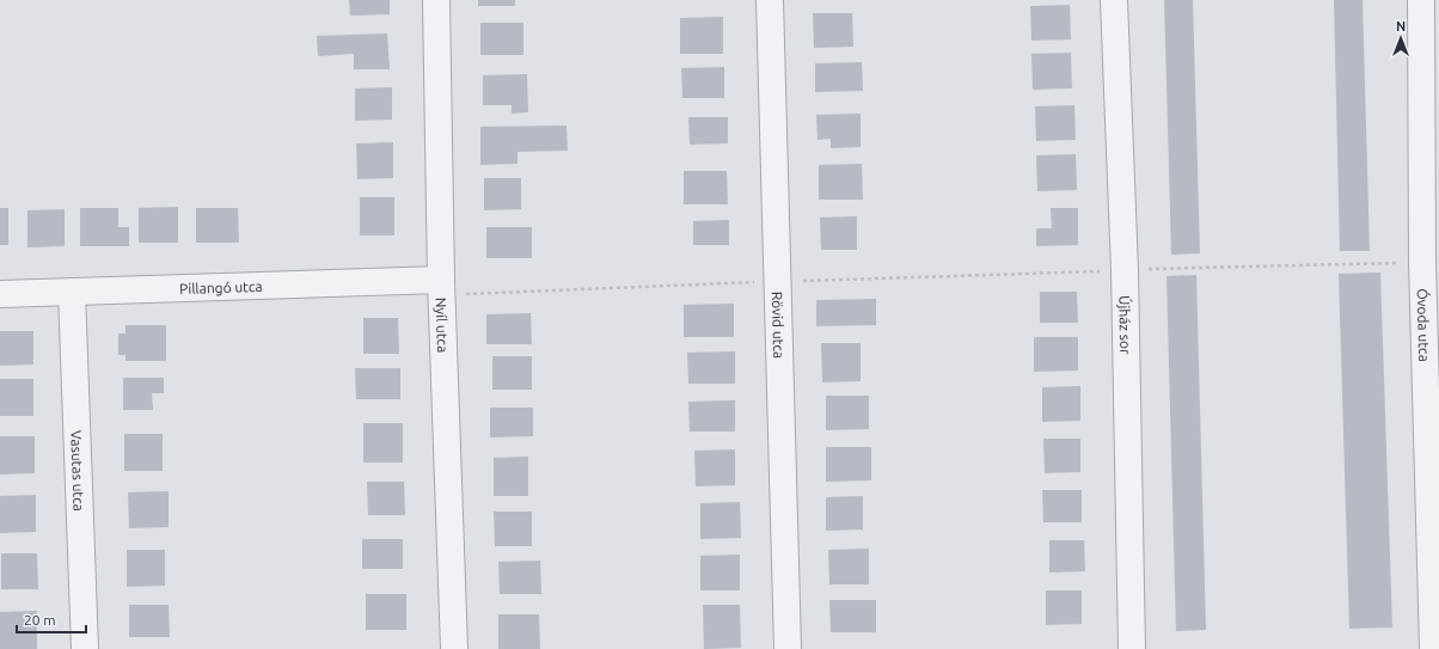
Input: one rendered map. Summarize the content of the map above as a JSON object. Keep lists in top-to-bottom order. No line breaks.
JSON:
{"streets":{"street":["Pillangó utca","Rövid utca","Újház sor","Nyíl utca","Óvoda utca","Vasutas utca"]},"crossings":[["Pillangó utca","Nyíl utca"],["Pillangó utca","Vasutas utca"]],"scale_bar":"20 m","north":"top"}
